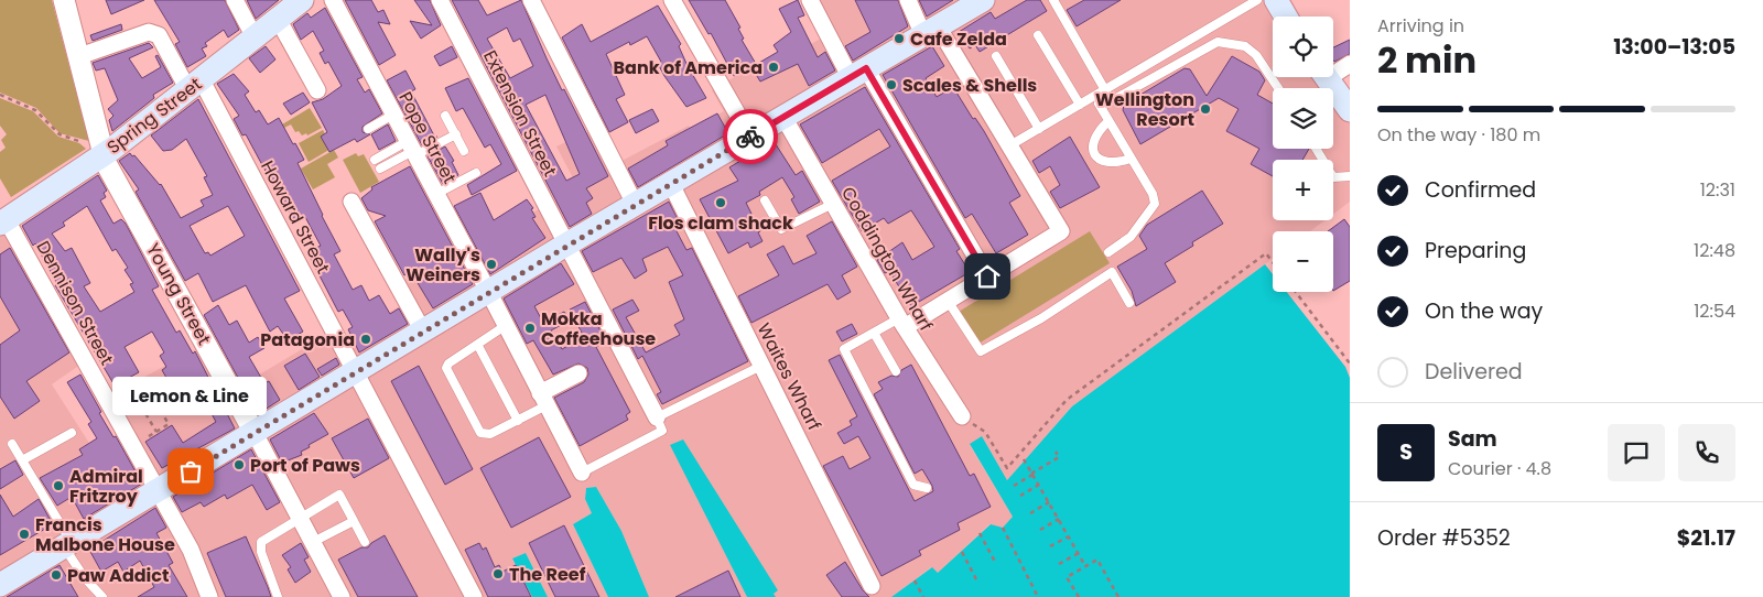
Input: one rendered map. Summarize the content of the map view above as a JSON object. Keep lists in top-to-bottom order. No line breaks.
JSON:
{"streets":{"main road":["Spring Street"],"street":["Extension Street","Pope Street","Howard Street","Coddington Wharf","Young Street","Dennison Street","Waites Wharf"]},"crossings":[["Spring Street","Howard Street"],["Spring Street","Young Street"],["Spring Street","Dennison Street"],["Howard Street","Young Street"]],"places":["Cafe Zelda","Bank of America","Scales & Shells","Wellington Resort","Flos clam shack","Wally's Weiners","Mokka Coffeehouse","Patagonia","Port of Paws","Lemon & Line","Admiral Fritzroy","Francis Malbone House","The Reef","Paw Addict"],"page":{"heading":["2 min","Arriving in","13:00–13:05"],"panel":["Sam","Courier · 4.8","Order #5352","$21.17"],"map_buttons":["+","−"],"bar":"On the way · 180 m","list":[["Confirmed","12:31"],["Preparing","12:48"],["On the way","12:54"],"Delivered"],"bubble":"Lemon & Line","round":"S"}}
